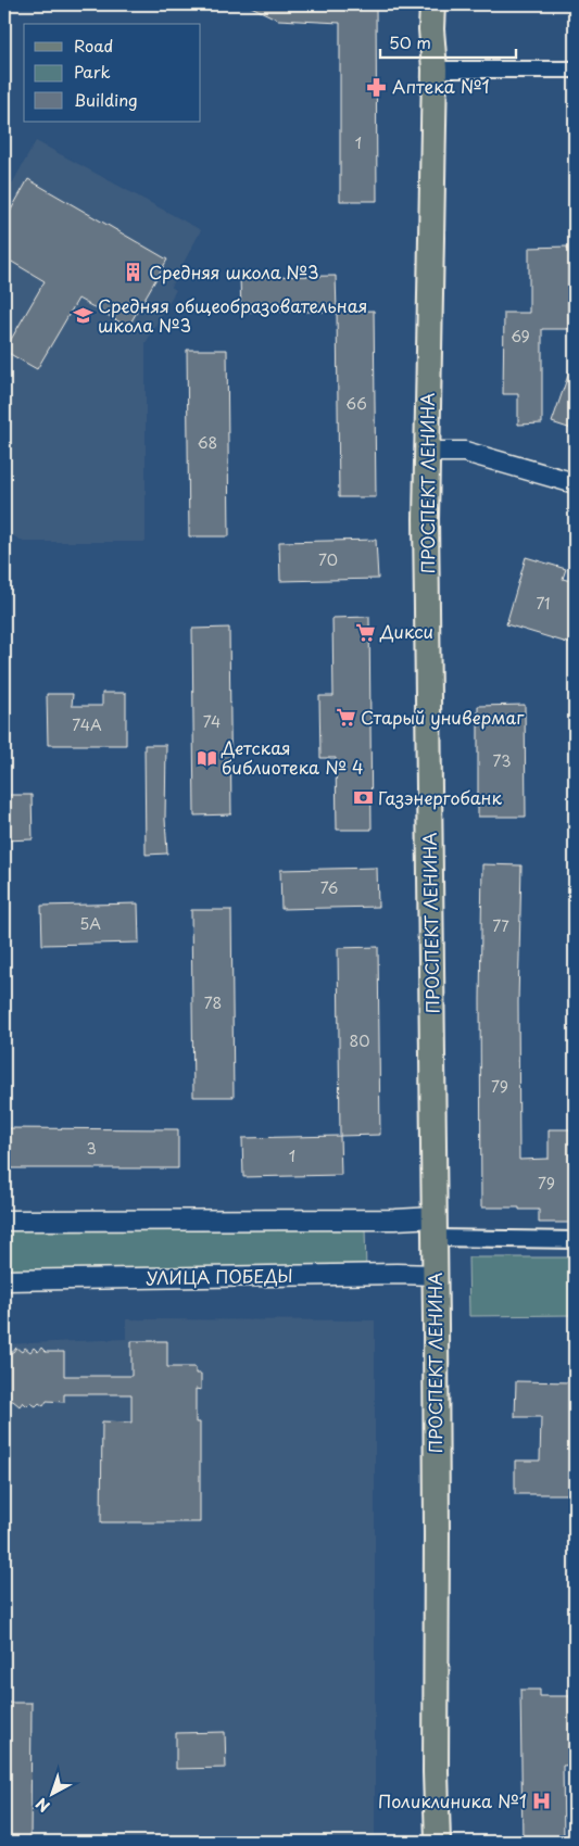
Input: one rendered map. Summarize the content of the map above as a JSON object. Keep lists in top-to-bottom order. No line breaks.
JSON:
{"streets":{"main road":["ПРОСПЕКТ ЛЕНИНА"],"street":["УЛИЦА ПОБЕДЫ"]},"crossings":[["ПРОСПЕКТ ЛЕНИНА","УЛИЦА ПОБЕДЫ"]],"places":{"pharmacy":["Аптека №1"],"building":["Средняя школа №3"],"school or university":["Средняя общеобразовательная школа №3"],"supermarket":["Дикси","Старый универмаг"],"library":["Детская библиотека № 4"],"bank":["Газэнергобанк"],"hospital":["Поликлиника №1"]},"house_numbers":["1","69","66","68","70","71","74","74А","73","76","5А","77","78","80","79","3","1","79"],"legend":["Road","Park","Building"],"scale_bar":"50 m","north":"bottom left"}
